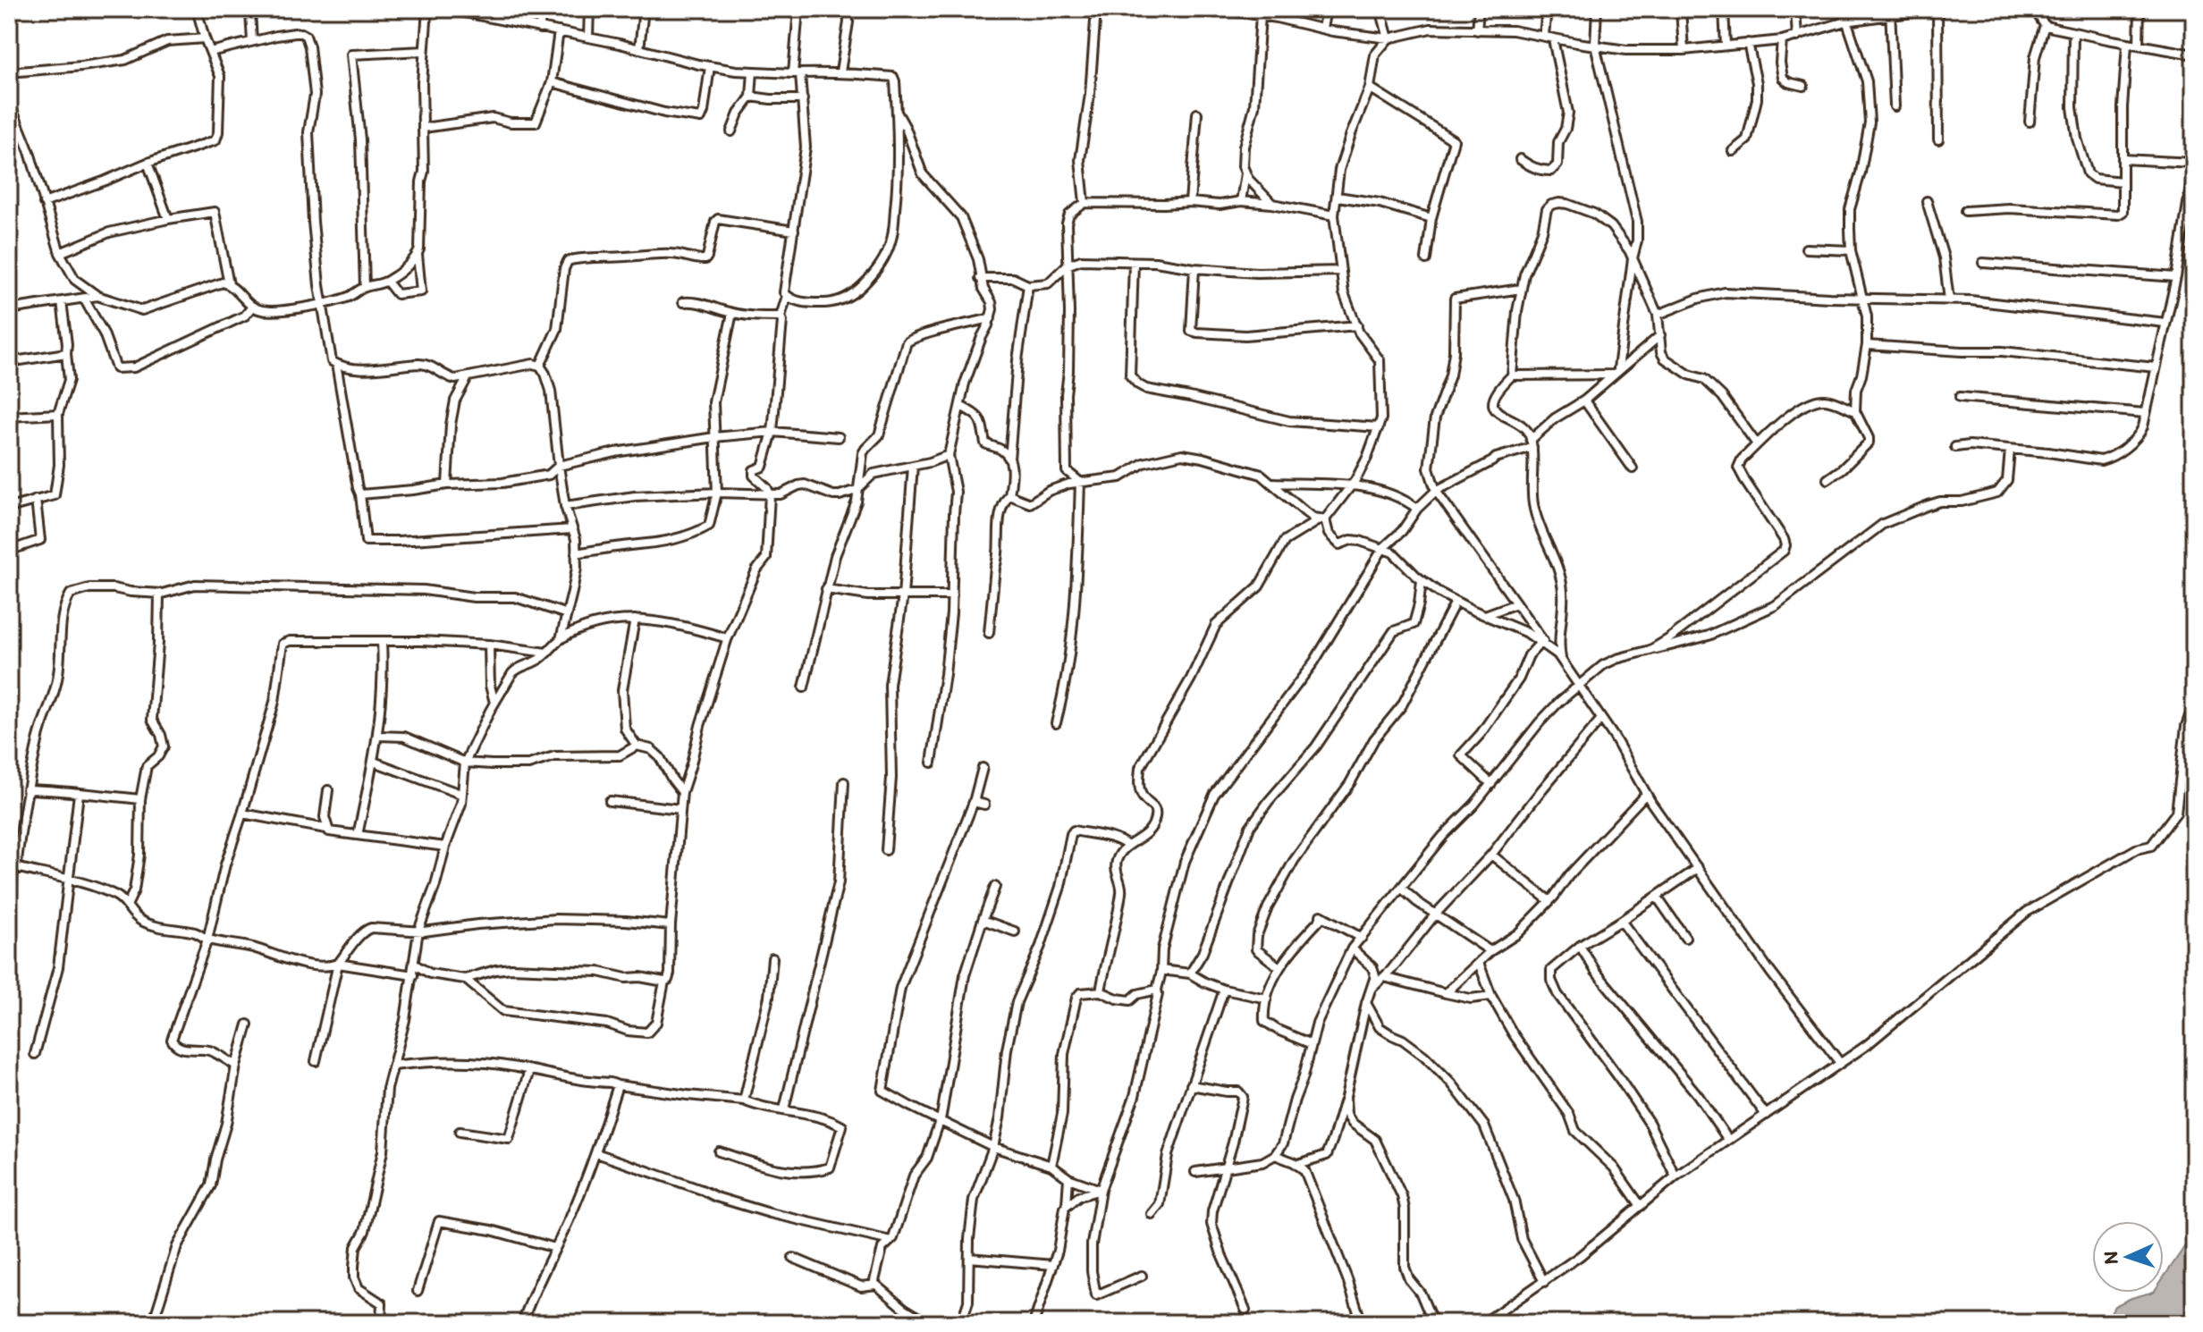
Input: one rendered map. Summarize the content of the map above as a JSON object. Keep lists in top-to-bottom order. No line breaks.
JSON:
{"north":"left"}
